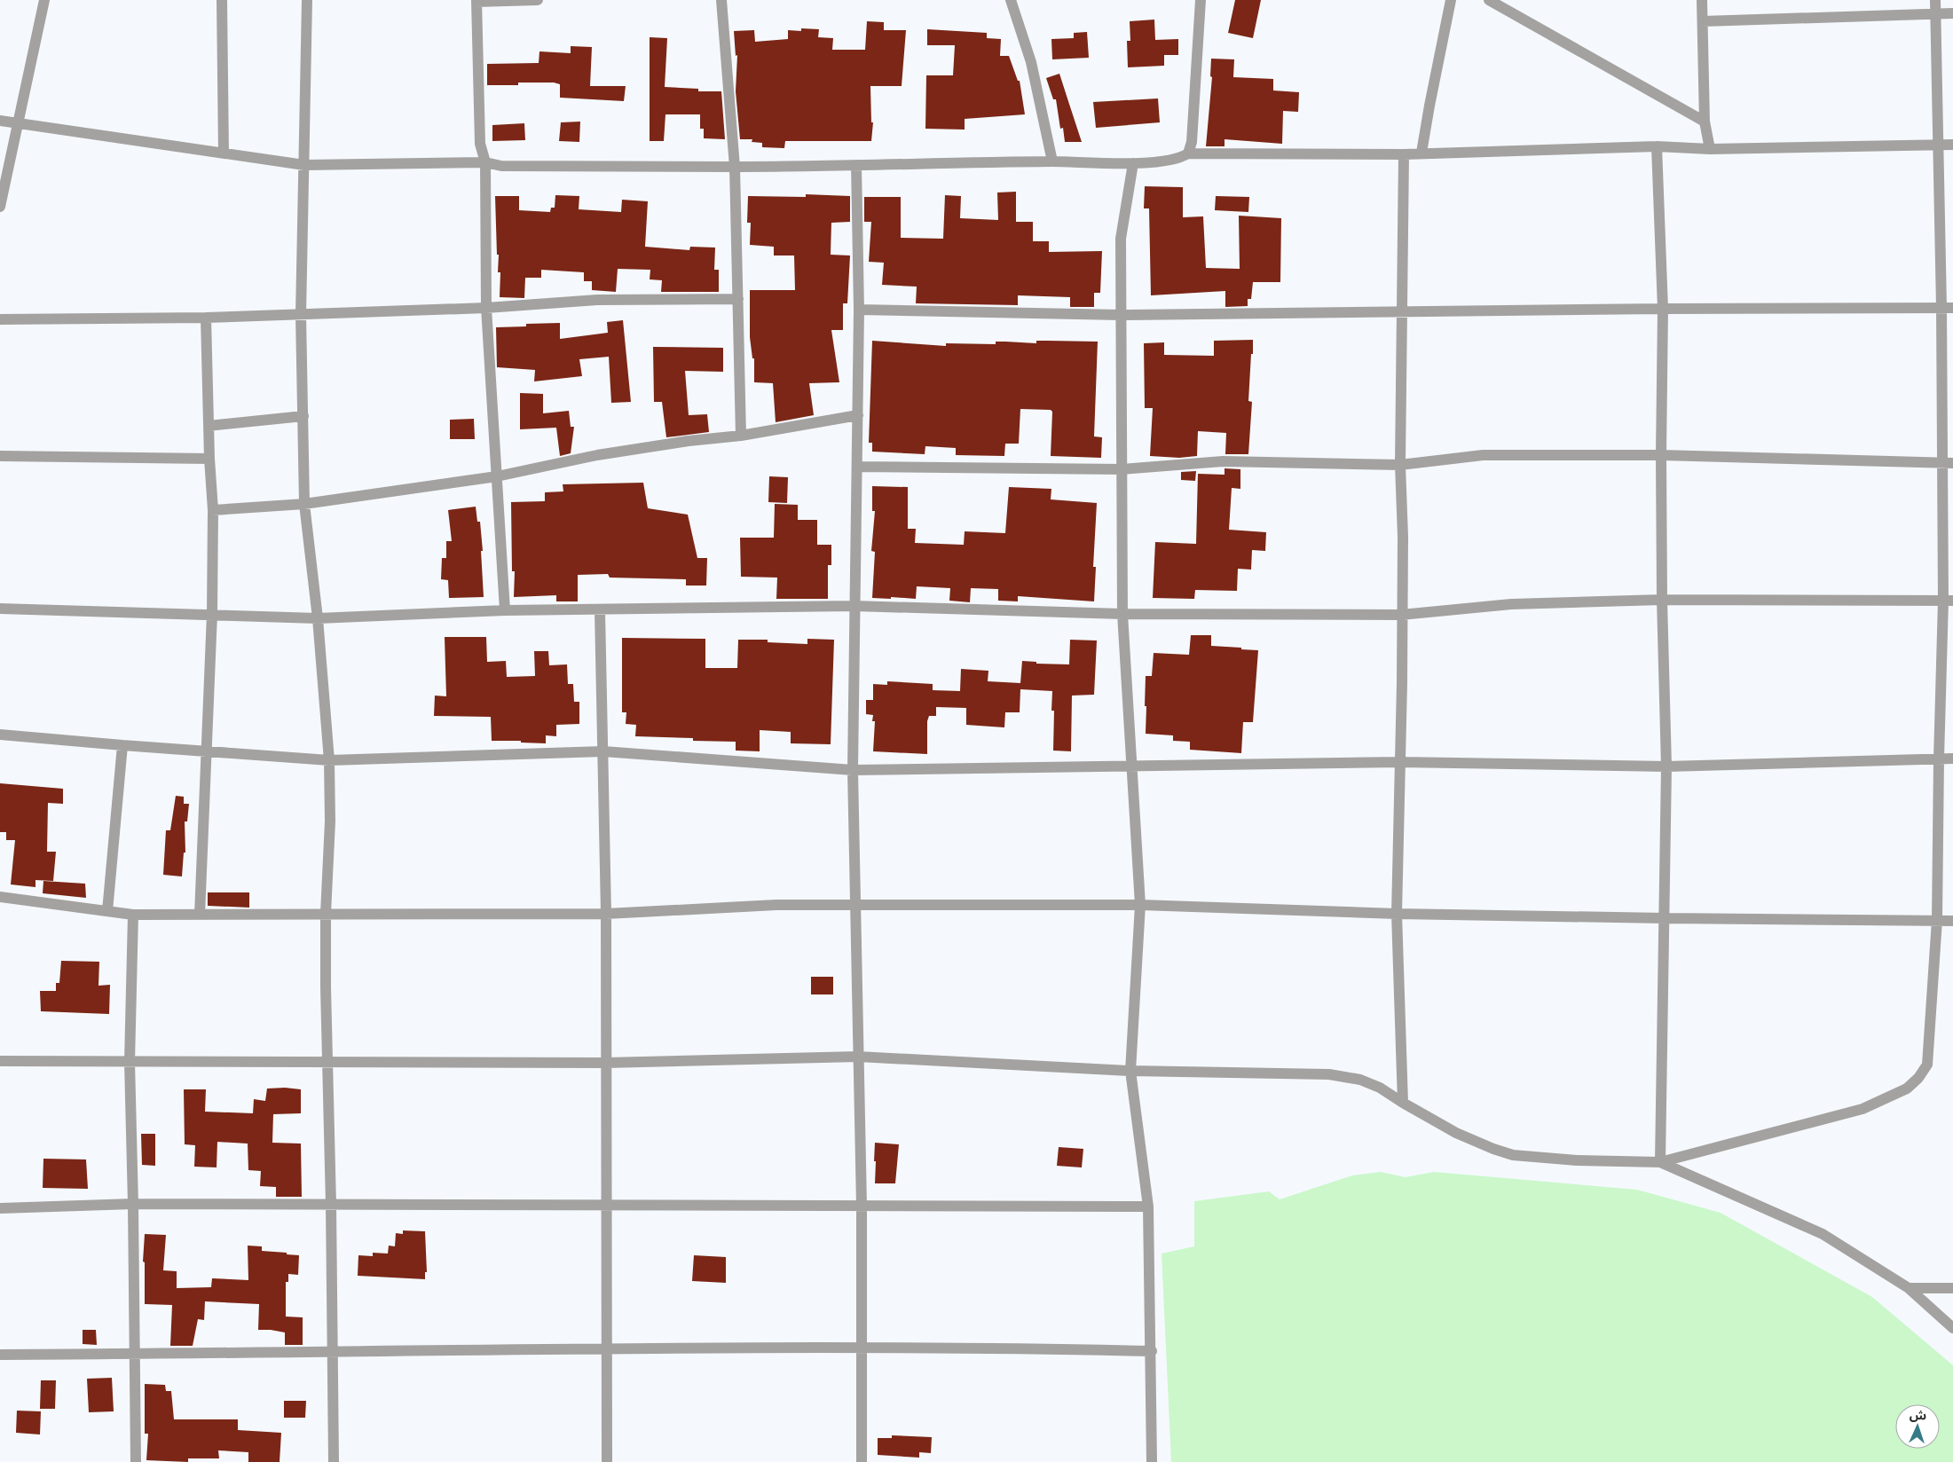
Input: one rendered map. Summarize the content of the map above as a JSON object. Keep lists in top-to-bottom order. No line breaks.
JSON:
{"north":"top"}
